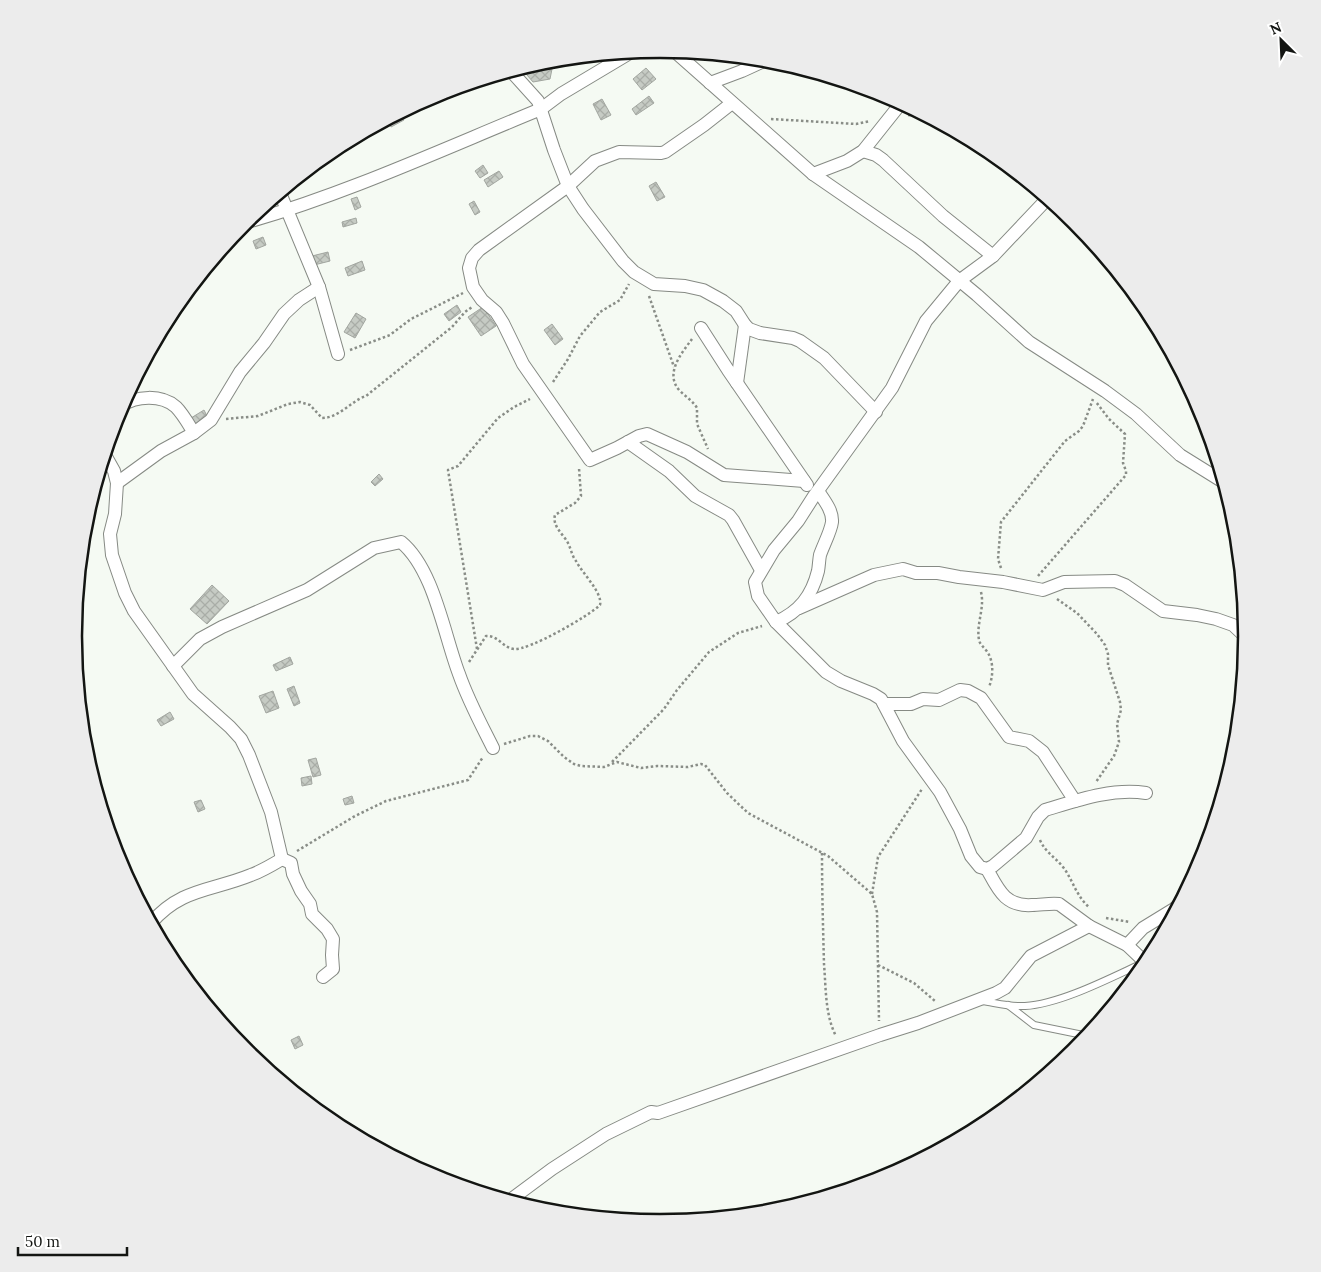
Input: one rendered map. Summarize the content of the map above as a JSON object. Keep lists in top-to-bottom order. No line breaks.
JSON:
{"scale_bar":"50 m","north":"top left"}
